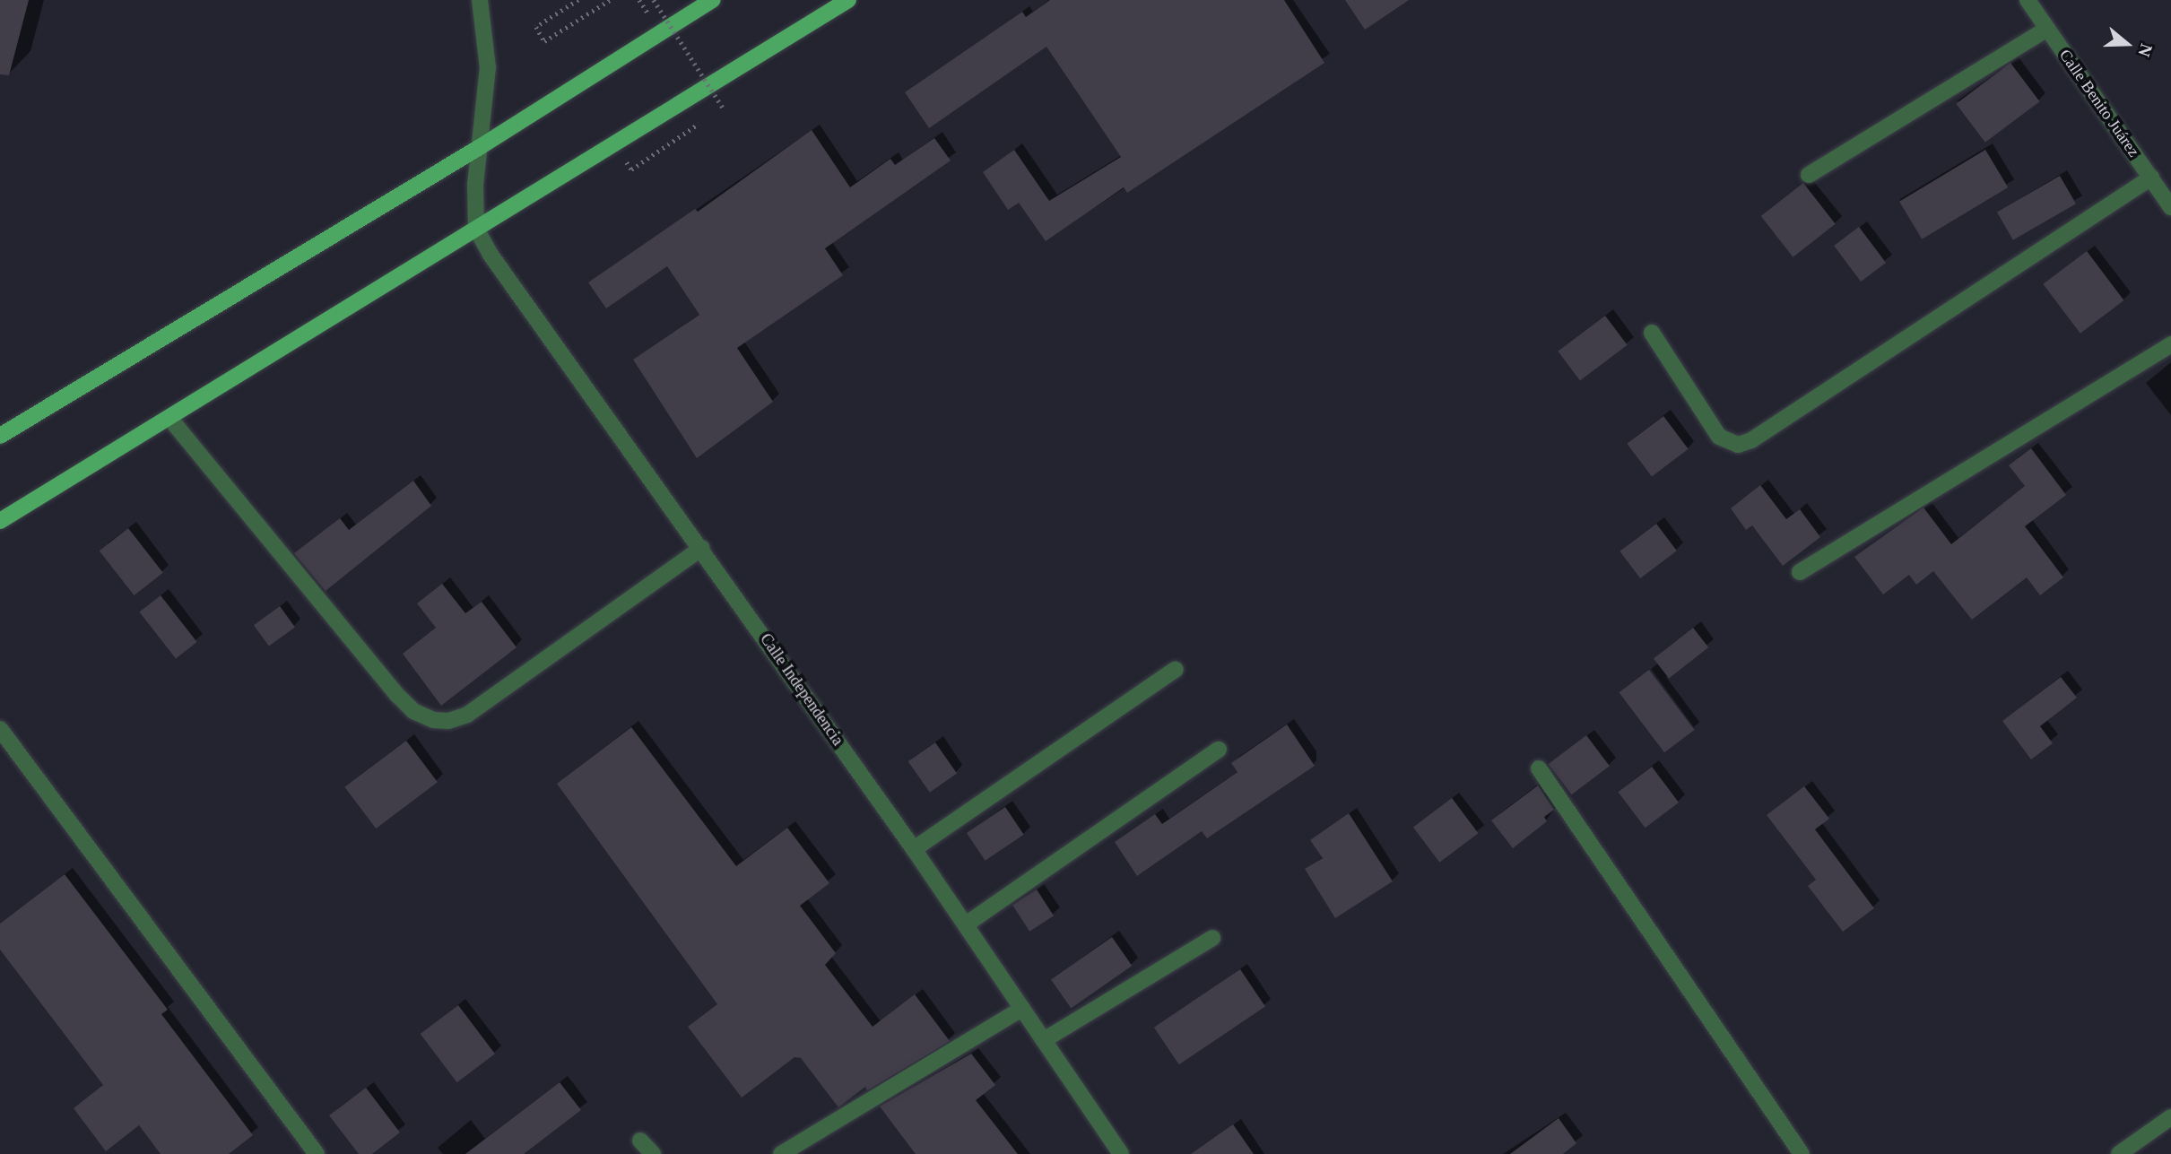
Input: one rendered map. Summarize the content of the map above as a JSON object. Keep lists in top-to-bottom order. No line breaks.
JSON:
{"streets":{"street":["Calle Benito Juárez","Calle Independencia"]},"north":"right"}
